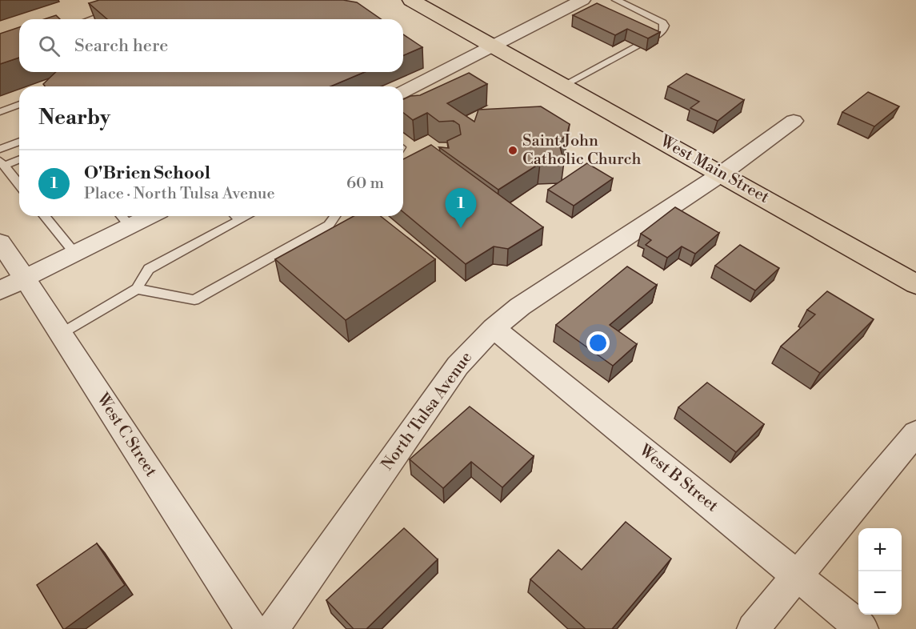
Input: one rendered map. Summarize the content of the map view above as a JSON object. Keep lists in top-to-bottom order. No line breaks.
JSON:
{"streets":{"main road":["West Main Street"],"street":["North Tulsa Avenue","West C Street","West B Street"]},"crossings":[["West Main Street","North Tulsa Avenue"],["North Tulsa Avenue","West B Street"]],"places":["Saint John Catholic Church"],"page":{"search":"Search here","heading":"Nearby","list":[{"mark":"1","name":"O'Brien School","note":"Place · North Tulsa Avenue","value":"60 m"}],"pins":"1","map_buttons":["+","−"]}}
